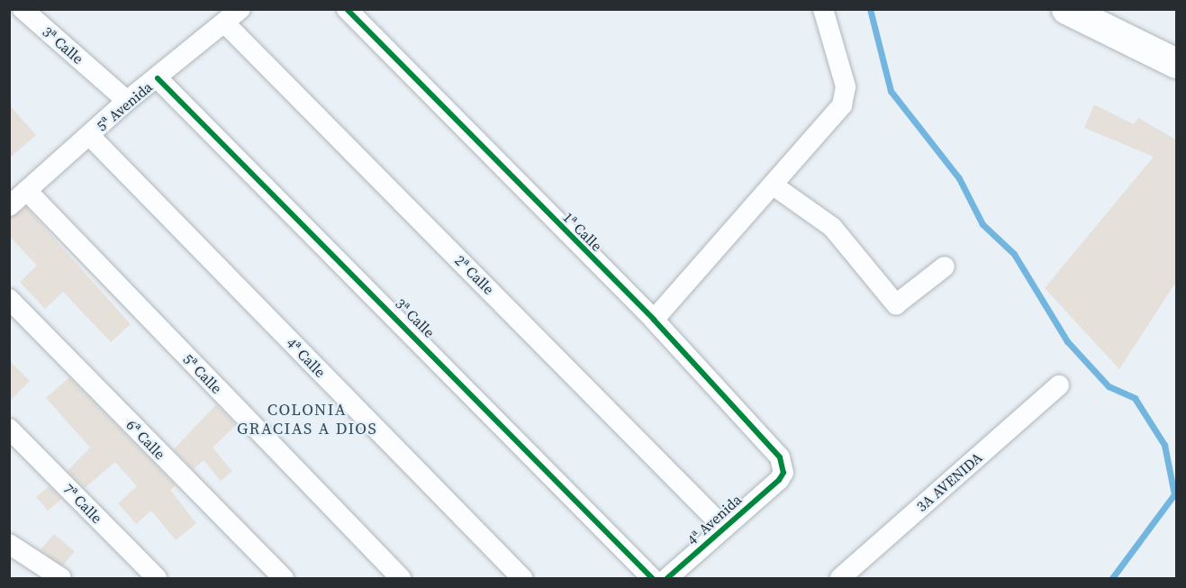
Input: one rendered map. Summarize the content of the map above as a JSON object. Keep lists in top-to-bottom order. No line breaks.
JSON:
{"streets":{"street":["3ª Calle","5ª Avenida","1ª Calle","2ª Calle","4ª Calle","5ª Calle","6ª Calle","3A AVENIDA","7ª Calle","4ª Avenida"]},"crossings":[["3ª Calle","5ª Avenida"],["5ª Avenida","2ª Calle"],["5ª Avenida","4ª Calle"],["5ª Avenida","5ª Calle"],["1ª Calle","4ª Avenida"],["2ª Calle","4ª Avenida"]],"districts":["COLONIA GRACIAS A DIOS"]}
